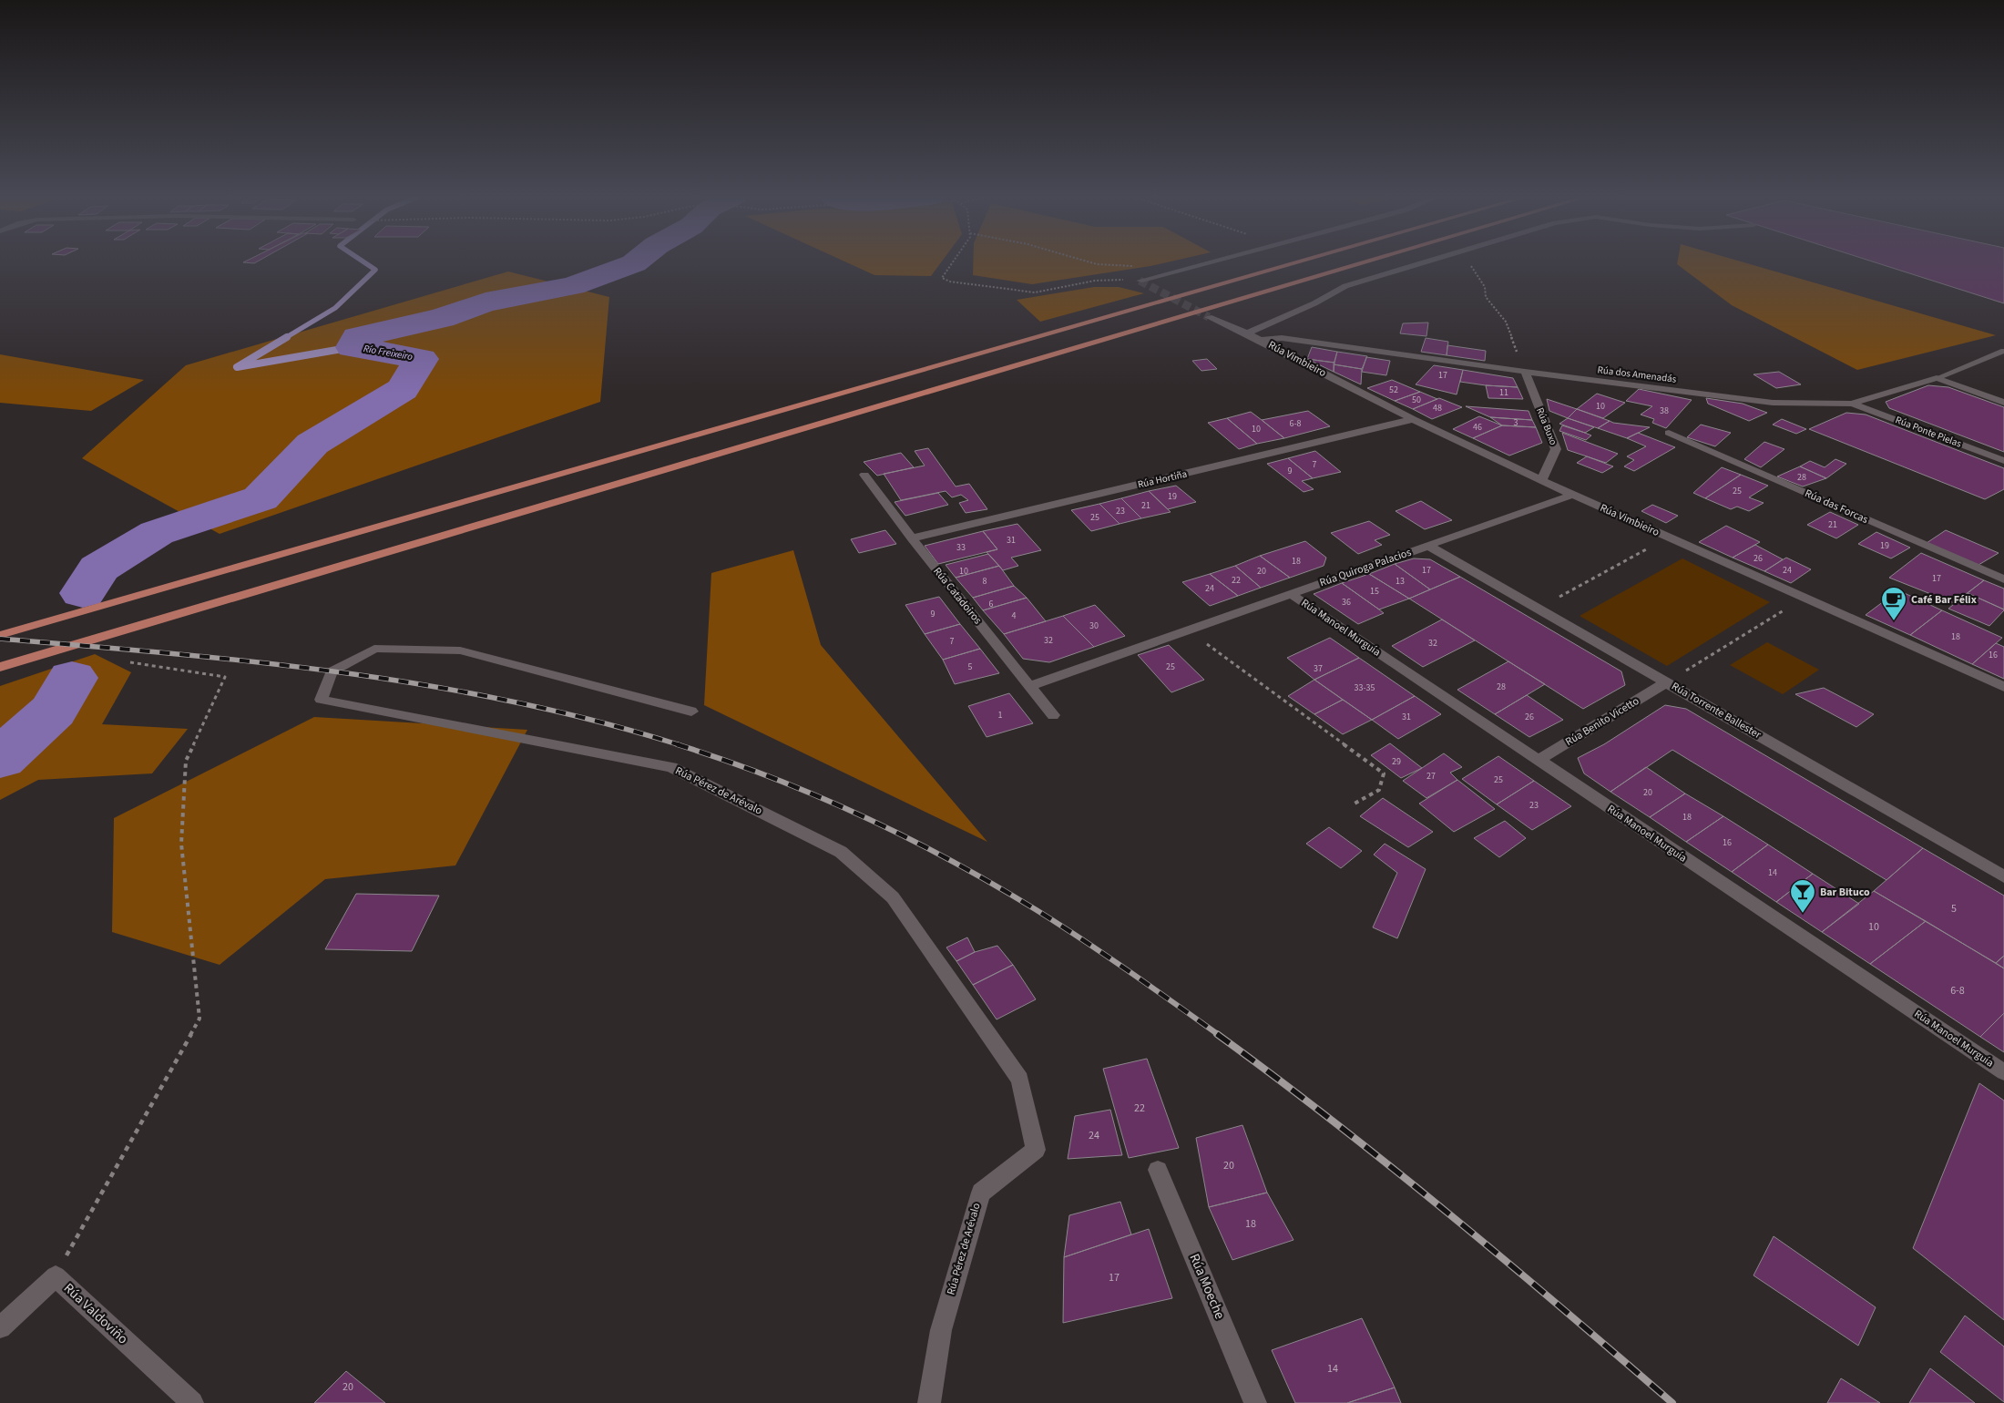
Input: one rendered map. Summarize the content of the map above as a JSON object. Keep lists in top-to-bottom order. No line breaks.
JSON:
{"streets":{"street":["Rúa Vimbieiro","Rúa dos Amenadás","Rúa Buxo","Rúa Ponte Pielas","Rúa Hortiña","Rúa das Forcas","Rúa Quiroga Palacios","Rúa Catadoiros","Rúa Manoel Murguía","Rúa Torrente Ballester","Rúa Benito Vicetto","Rúa Pérez de Arévalo","Rúa Moeche","Rúa Valdoviño"]},"crossings":[["Rúa Vimbieiro","Rúa dos Amenadás"],["Rúa Vimbieiro","Rúa Buxo"],["Rúa Vimbieiro","Rúa Hortiña"],["Rúa Vimbieiro","Rúa Quiroga Palacios"],["Rúa dos Amenadás","Rúa Buxo"],["Rúa dos Amenadás","Rúa Ponte Pielas"],["Rúa Hortiña","Rúa Catadoiros"],["Rúa Quiroga Palacios","Rúa Catadoiros"],["Rúa Quiroga Palacios","Rúa Manoel Murguía"],["Rúa Quiroga Palacios","Rúa Torrente Ballester"],["Rúa Manoel Murguía","Rúa Benito Vicetto"],["Rúa Torrente Ballester","Rúa Benito Vicetto"]],"water":["Río Freixeiro"],"places":{"cafe":["Café Bar Félix"],"bar":["Bar Bituco"]},"house_numbers":["17","52","11","50","10","48","38","3","6-8","46","10","7","9","28","25","19","21","23","25","21","31","19","33","26","18","17","24","10","20","17","22","8","13","24","15","36","6","9","4","30","18","32","7","32","16","5","25","37","28","33-35","1","31","26","29","27","25","20","23","18","16","14","5","10","6-8","22","24","20","18","17","14","20"]}
